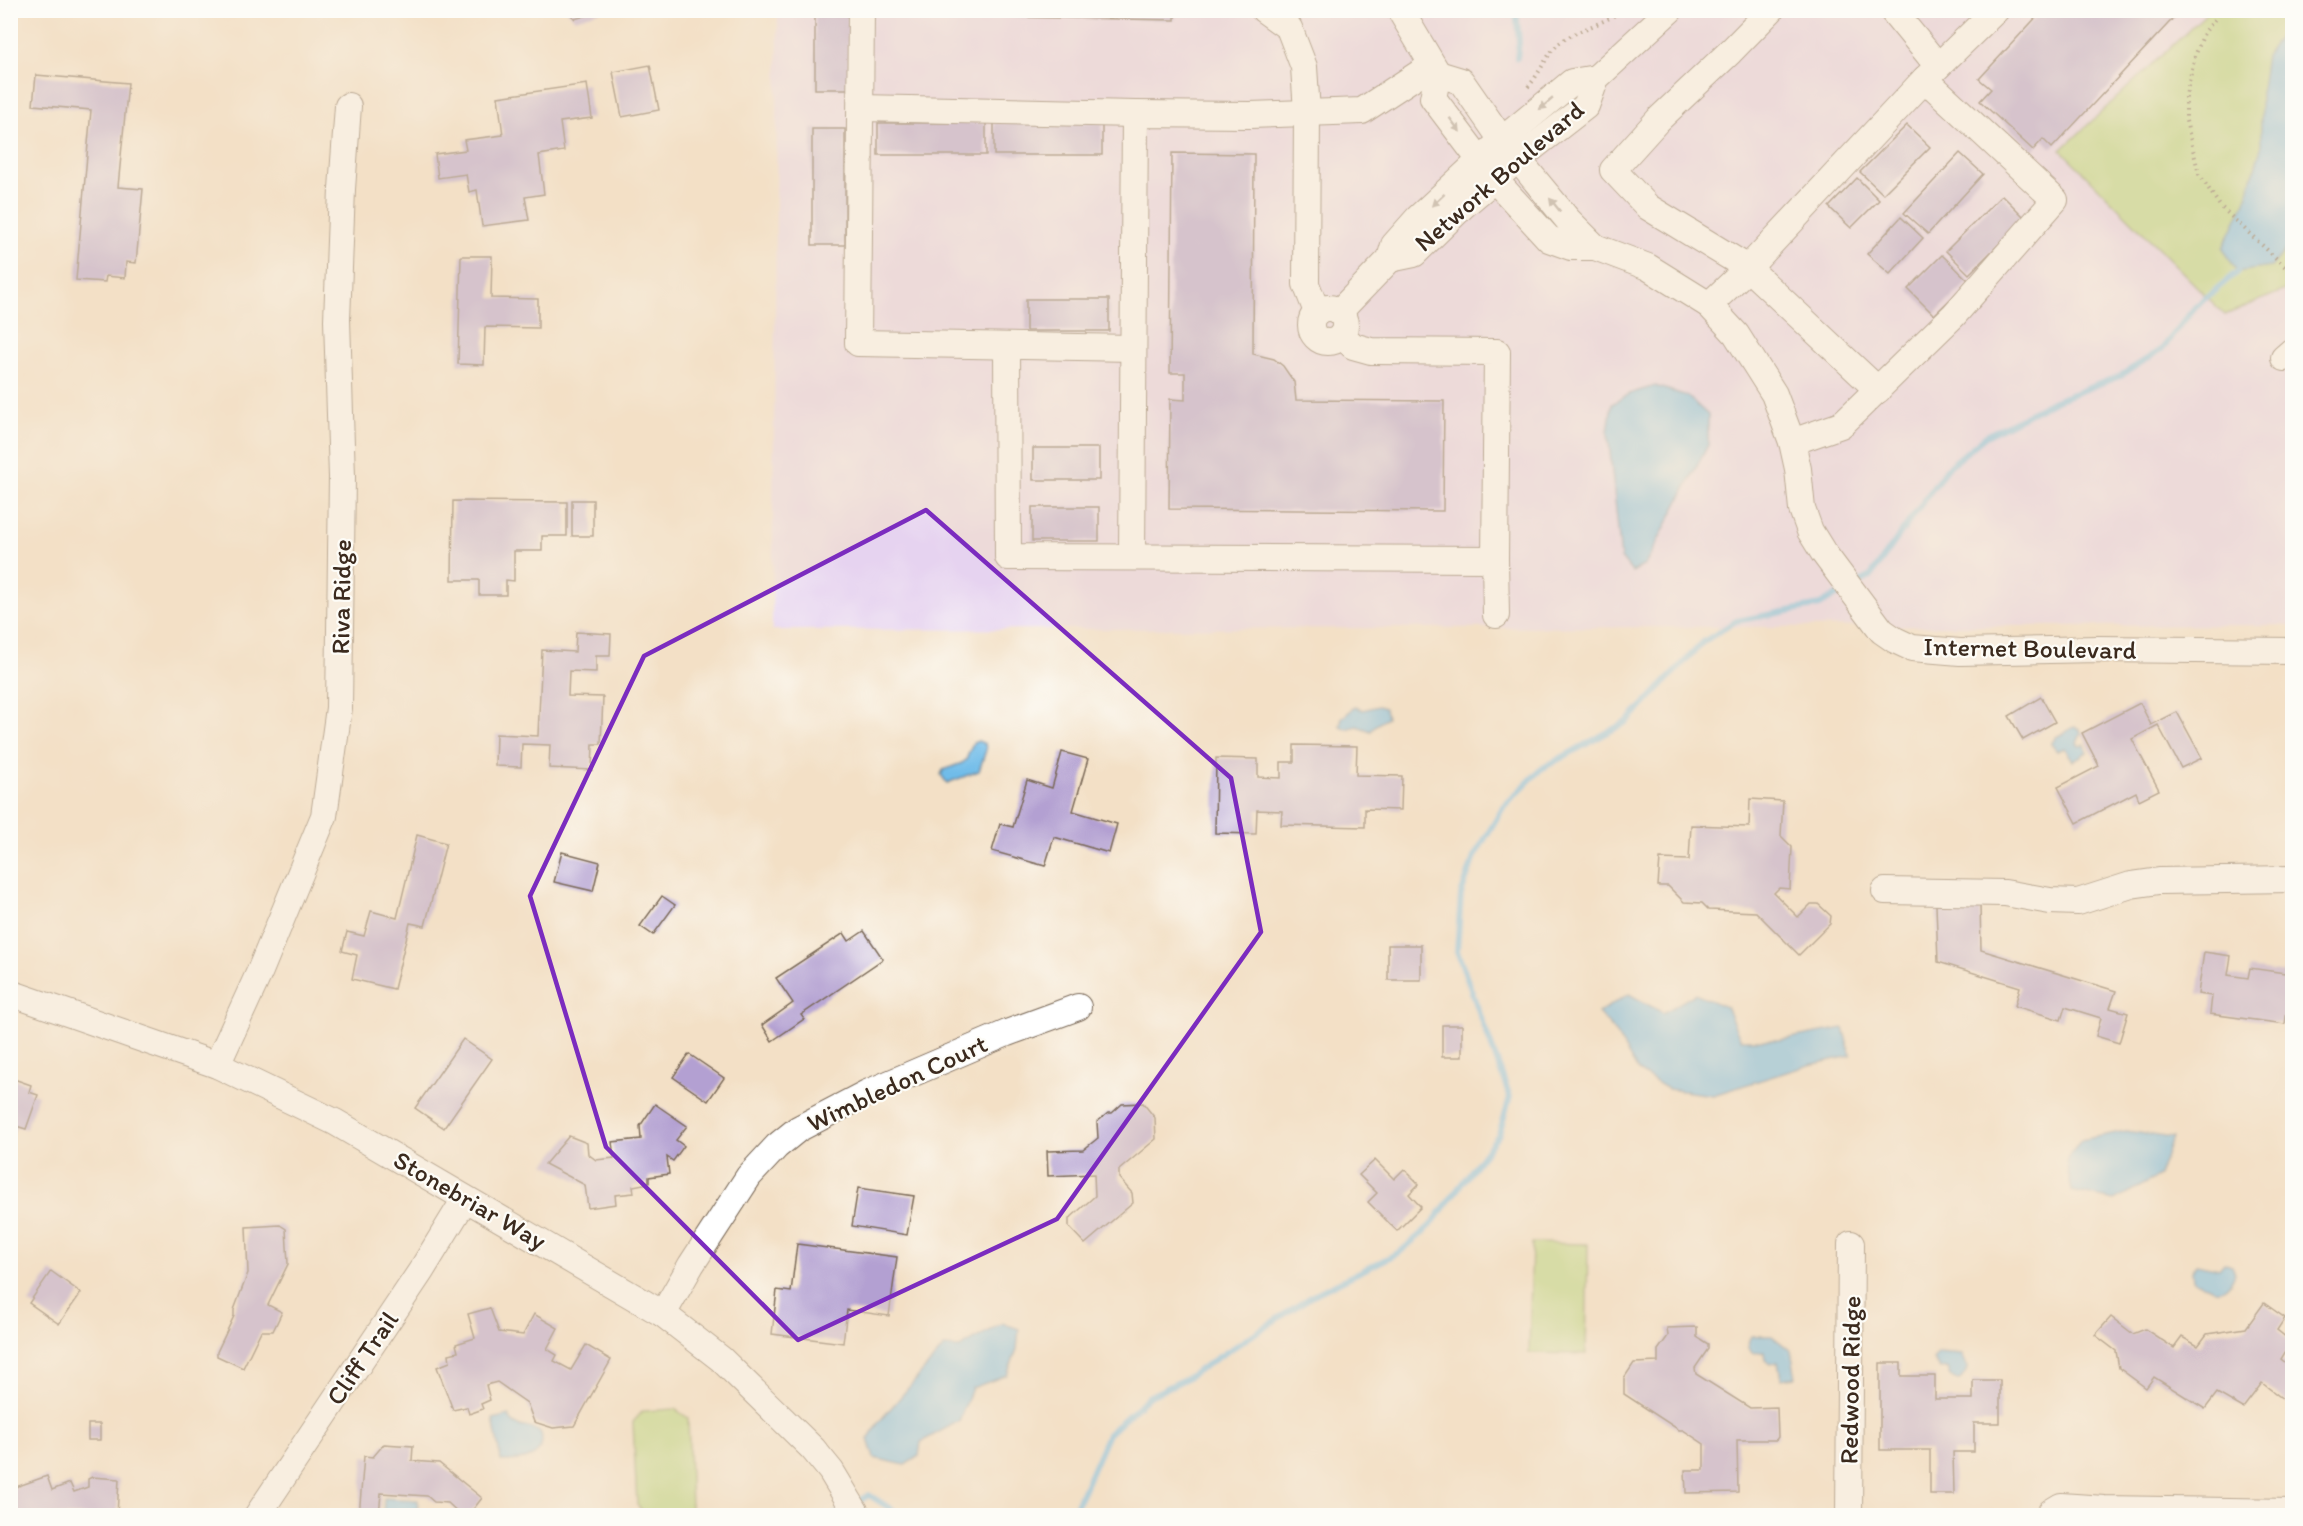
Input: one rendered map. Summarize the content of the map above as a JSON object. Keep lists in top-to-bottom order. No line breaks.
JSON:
{"streets":{"street":["Network Boulevard","Riva Ridge","Internet Boulevard","Wimbledon Court","Stonebriar Way","Cliff Trail","Redwood Ridge"]},"crossings":[["Network Boulevard","Internet Boulevard"],["Riva Ridge","Stonebriar Way"],["Wimbledon Court","Stonebriar Way"],["Stonebriar Way","Cliff Trail"]]}
